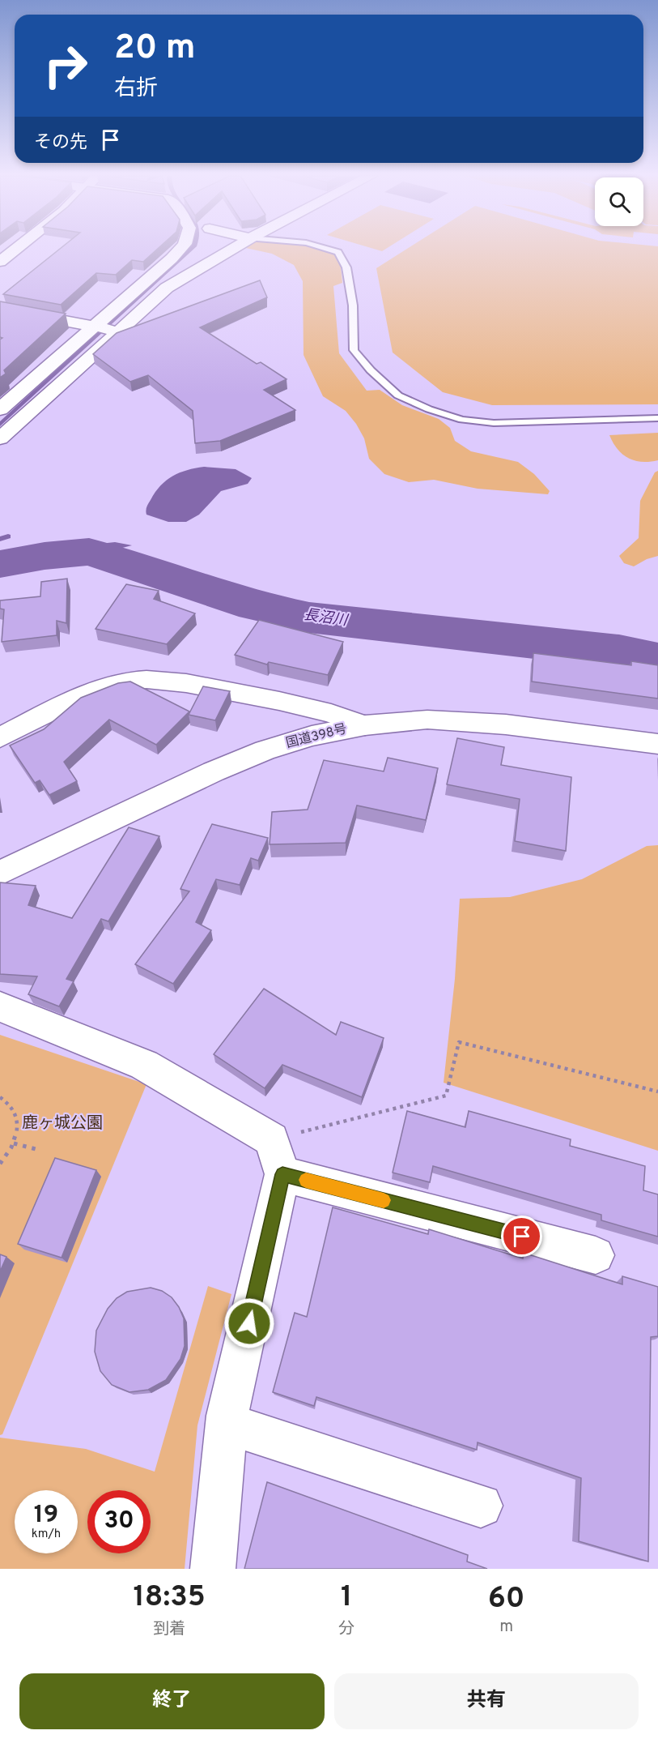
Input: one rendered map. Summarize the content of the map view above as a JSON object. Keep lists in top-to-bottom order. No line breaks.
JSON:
{"streets":{"main road":["国道398号"]},"water":["長沼川"],"parks":["鹿ヶ城公園"],"page":{"turn":["20 m","右折"],"then":"その先","speed":"19 km/h","limit":"30","eta":["18:35","到着","1","分","60","m"],"buttons":["終了","共有"]}}
